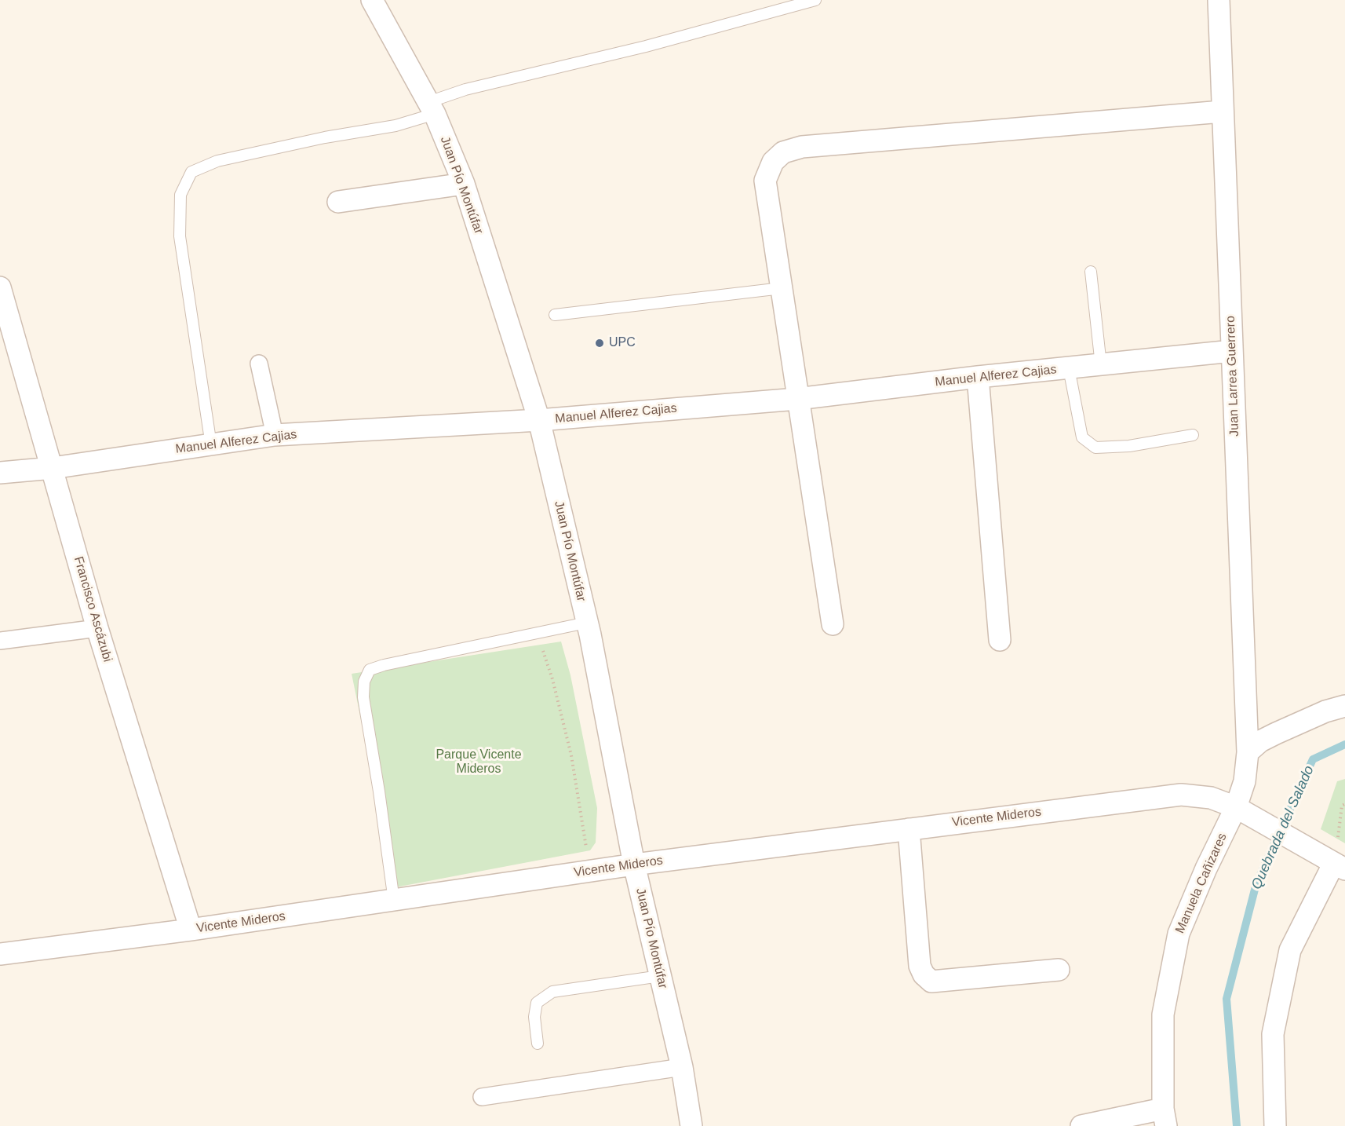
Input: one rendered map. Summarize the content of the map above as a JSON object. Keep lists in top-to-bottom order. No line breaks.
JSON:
{"streets":{"street":["Juan Pío Montúfar","Manuel Alferez Cajias","Juan Larrea Guerrero","Francisco Ascázubi","Vicente Mideros","Manuela Cañizares"]},"crossings":[["Juan Pío Montúfar","Manuel Alferez Cajias"],["Juan Pío Montúfar","Vicente Mideros"],["Manuel Alferez Cajias","Juan Larrea Guerrero"],["Manuel Alferez Cajias","Francisco Ascázubi"],["Juan Larrea Guerrero","Manuela Cañizares"],["Francisco Ascázubi","Vicente Mideros"],["Vicente Mideros","Manuela Cañizares"]],"water":["Quebrada del Salado"],"parks":["Parque Vicente Mideros"],"places":["UPC"]}
